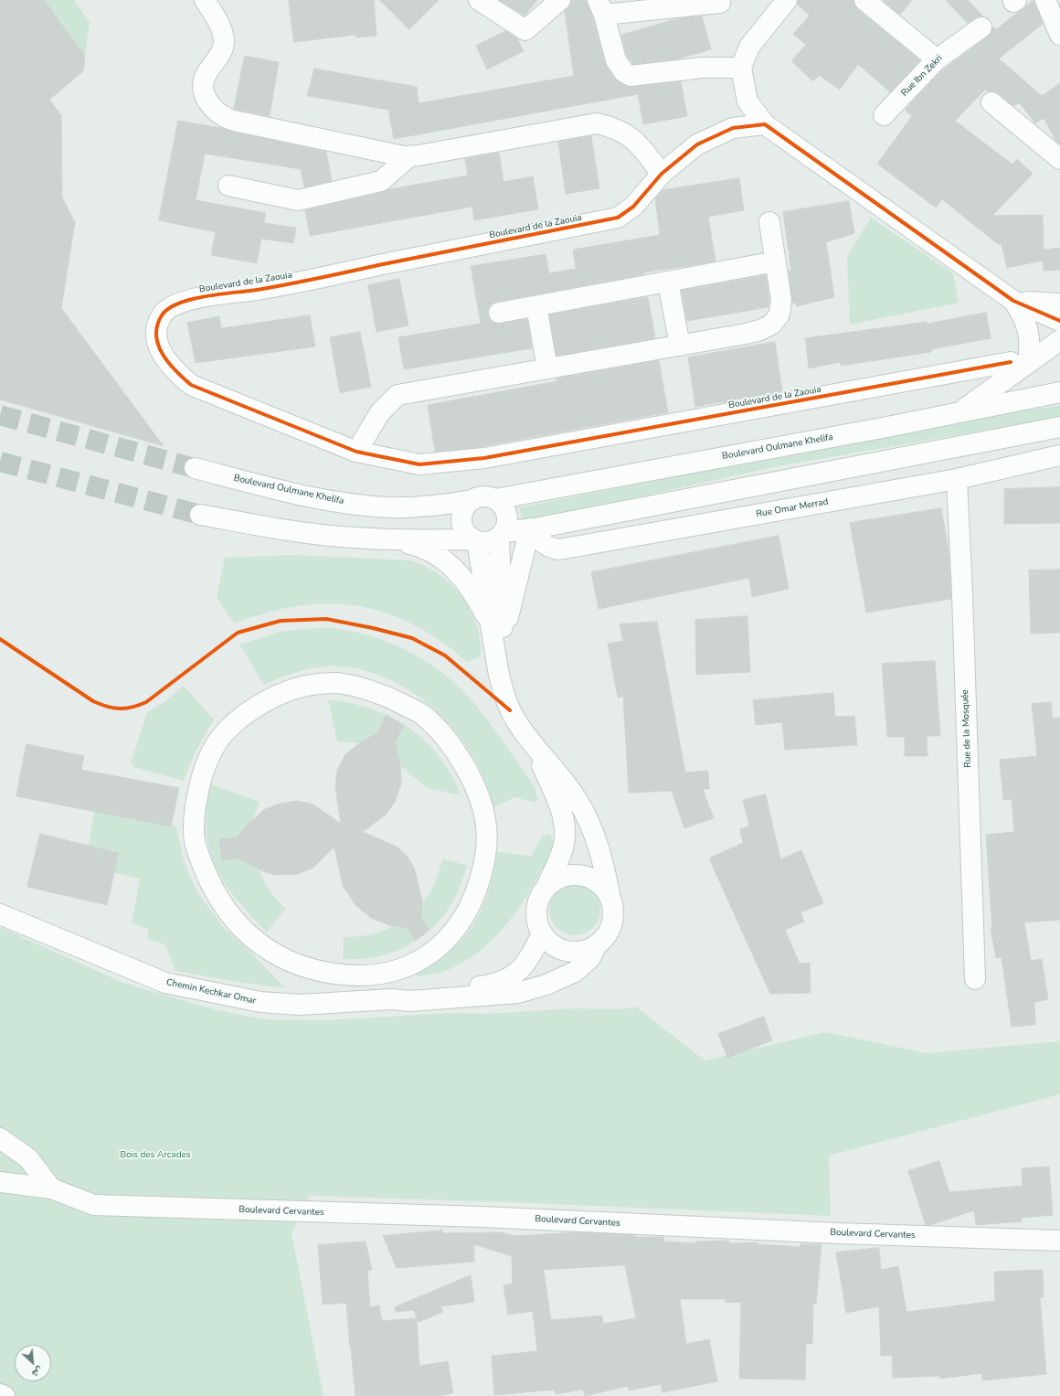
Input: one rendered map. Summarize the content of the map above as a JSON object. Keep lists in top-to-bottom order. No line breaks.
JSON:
{"streets":{"street":["Rue Ibn Zekri","Boulevard de la Zaouia","Boulevard Oulmane Khelifa","Rue Omar Merrad","Rue de la Mosquée","Chemin Kechkar Omar","Boulevard Cervantes"]},"crossings":[["Rue Omar Merrad","Rue de la Mosquée"]],"parks":["Bois des Arcades"],"north":"bottom right"}
